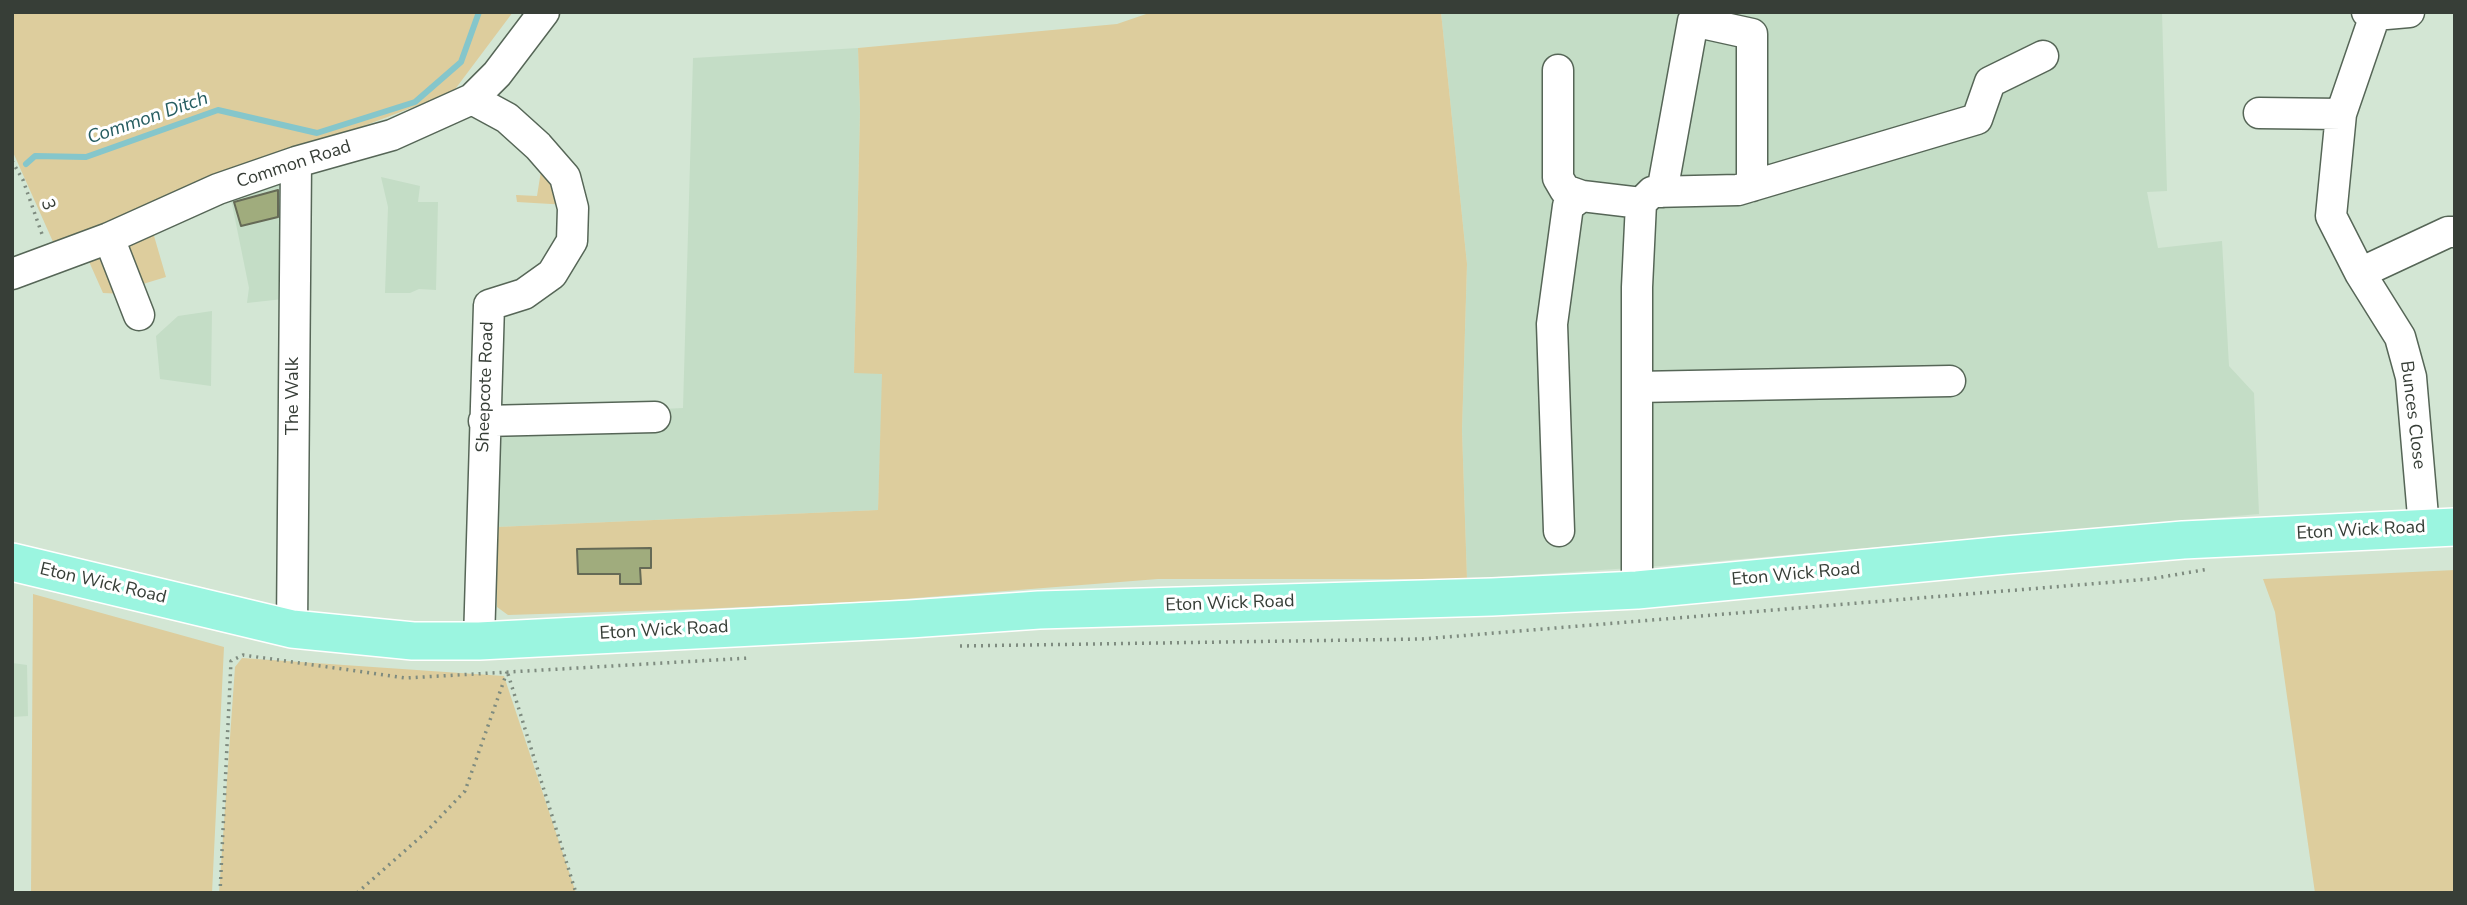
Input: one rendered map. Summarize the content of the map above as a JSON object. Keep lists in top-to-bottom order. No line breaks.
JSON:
{"streets":{"main road":["Eton Wick Road"],"street":["Common Road","Sheepcote Road","The Walk","Bunces Close"],"path":["3"]},"crossings":[["Common Road","3"],["Common Road","Sheepcote Road"],["Common Road","The Walk"],["Sheepcote Road","Eton Wick Road"],["The Walk","Eton Wick Road"],["Bunces Close","Eton Wick Road"]],"water":["Common Ditch"]}
